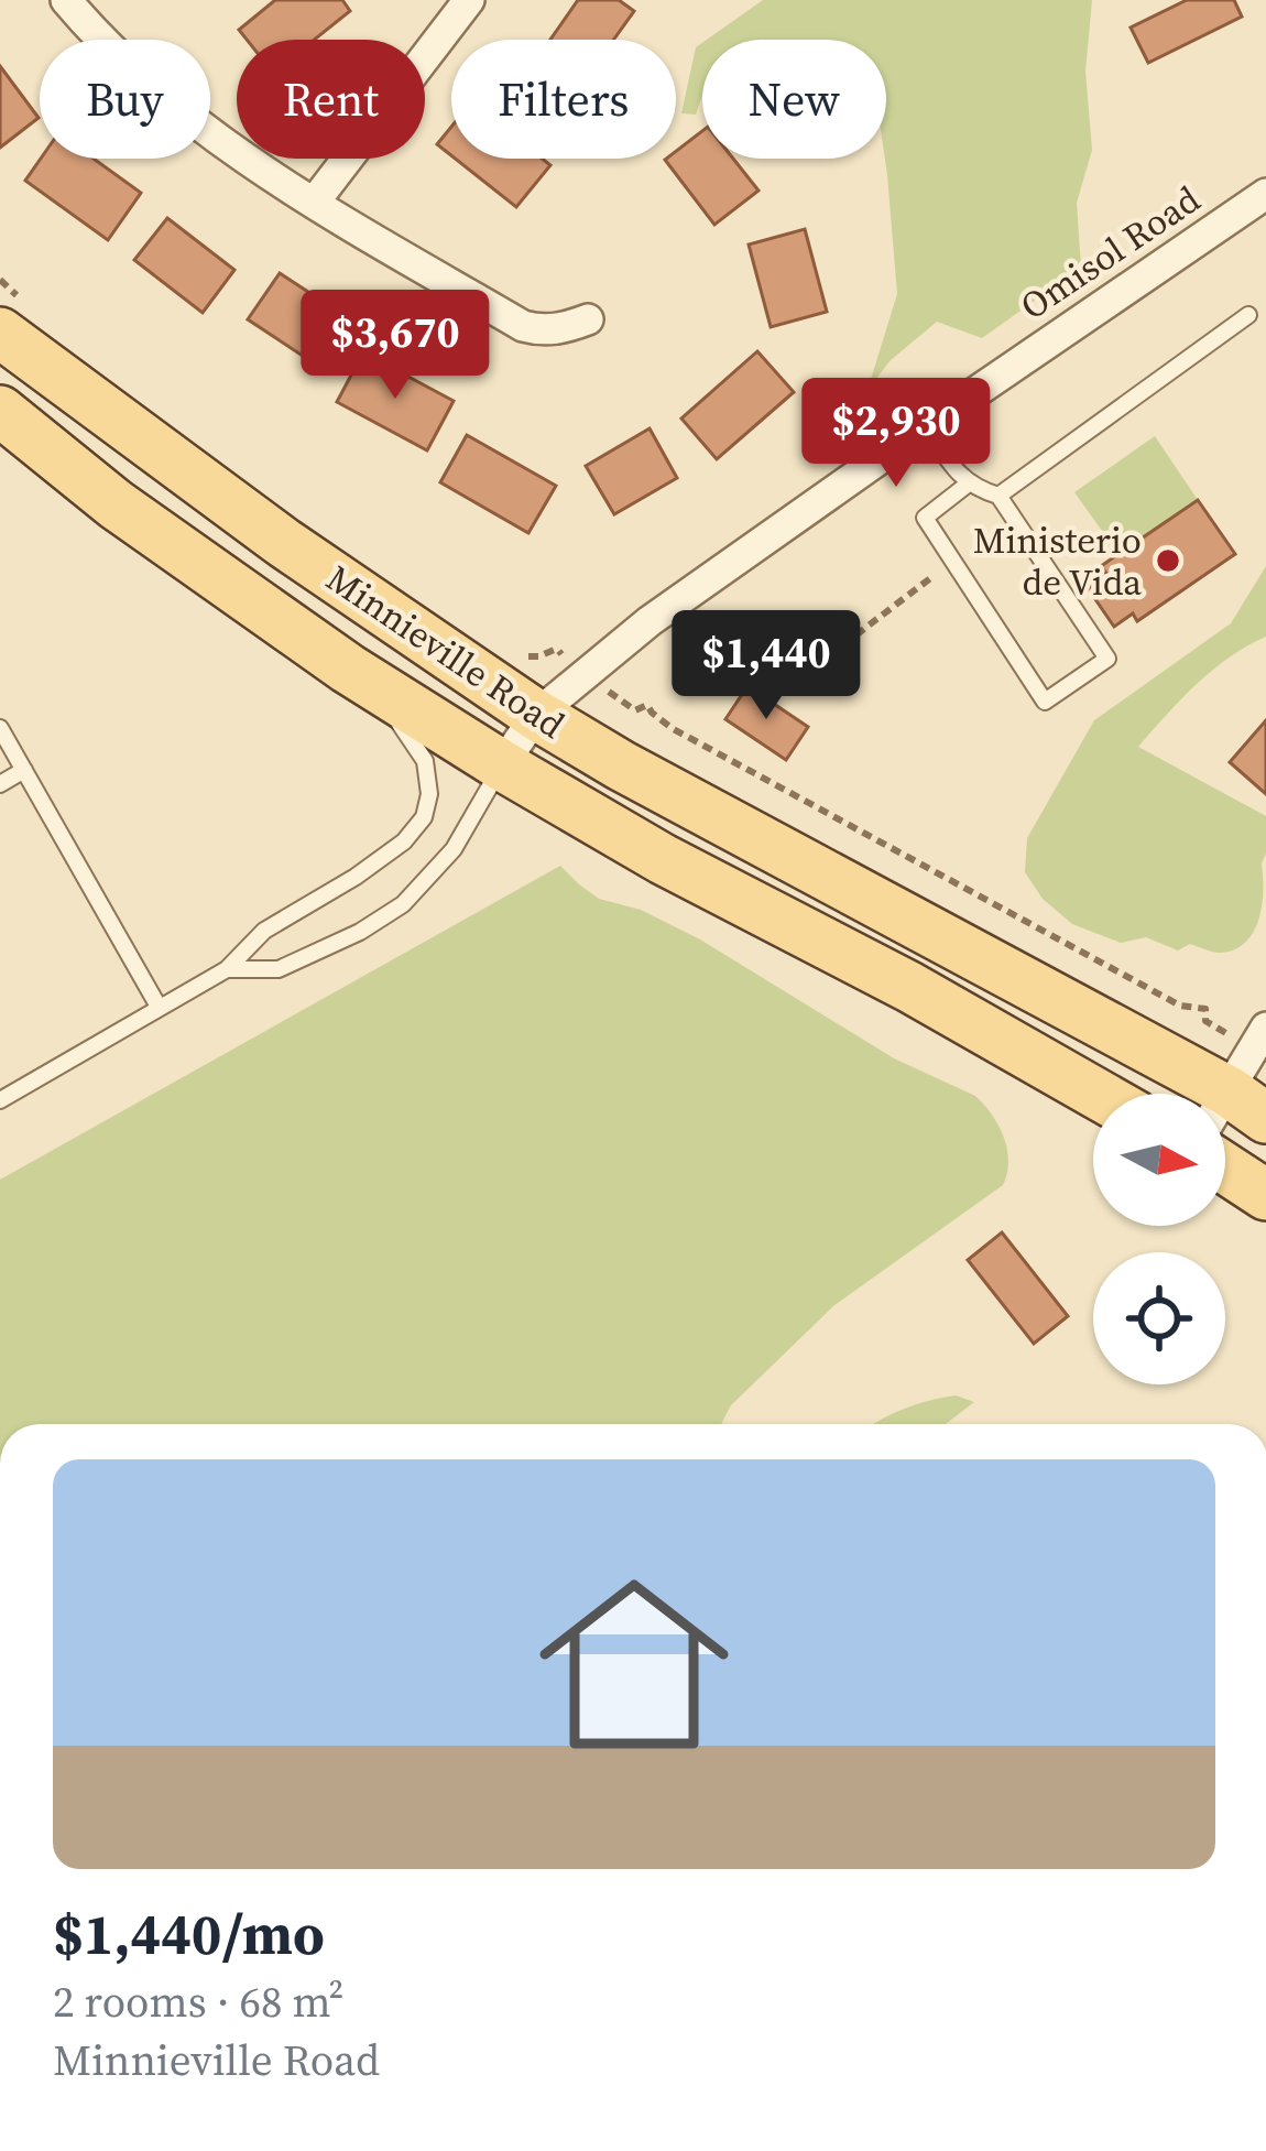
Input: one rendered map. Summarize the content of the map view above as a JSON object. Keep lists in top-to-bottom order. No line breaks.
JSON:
{"streets":{"main road":["Minnieville Road"],"street":["Omisol Road"]},"crossings":[["Omisol Road","Minnieville Road"]],"places":["Ministerio de Vida"],"north":"right","page":{"chip":["Buy","Rent","Filters","New"],"price":["$3,670","$2,930","$1,440"],"list":[{"name":"$1,440/mo","note":"2 rooms · 68 m² · Minnieville Road"}]}}
